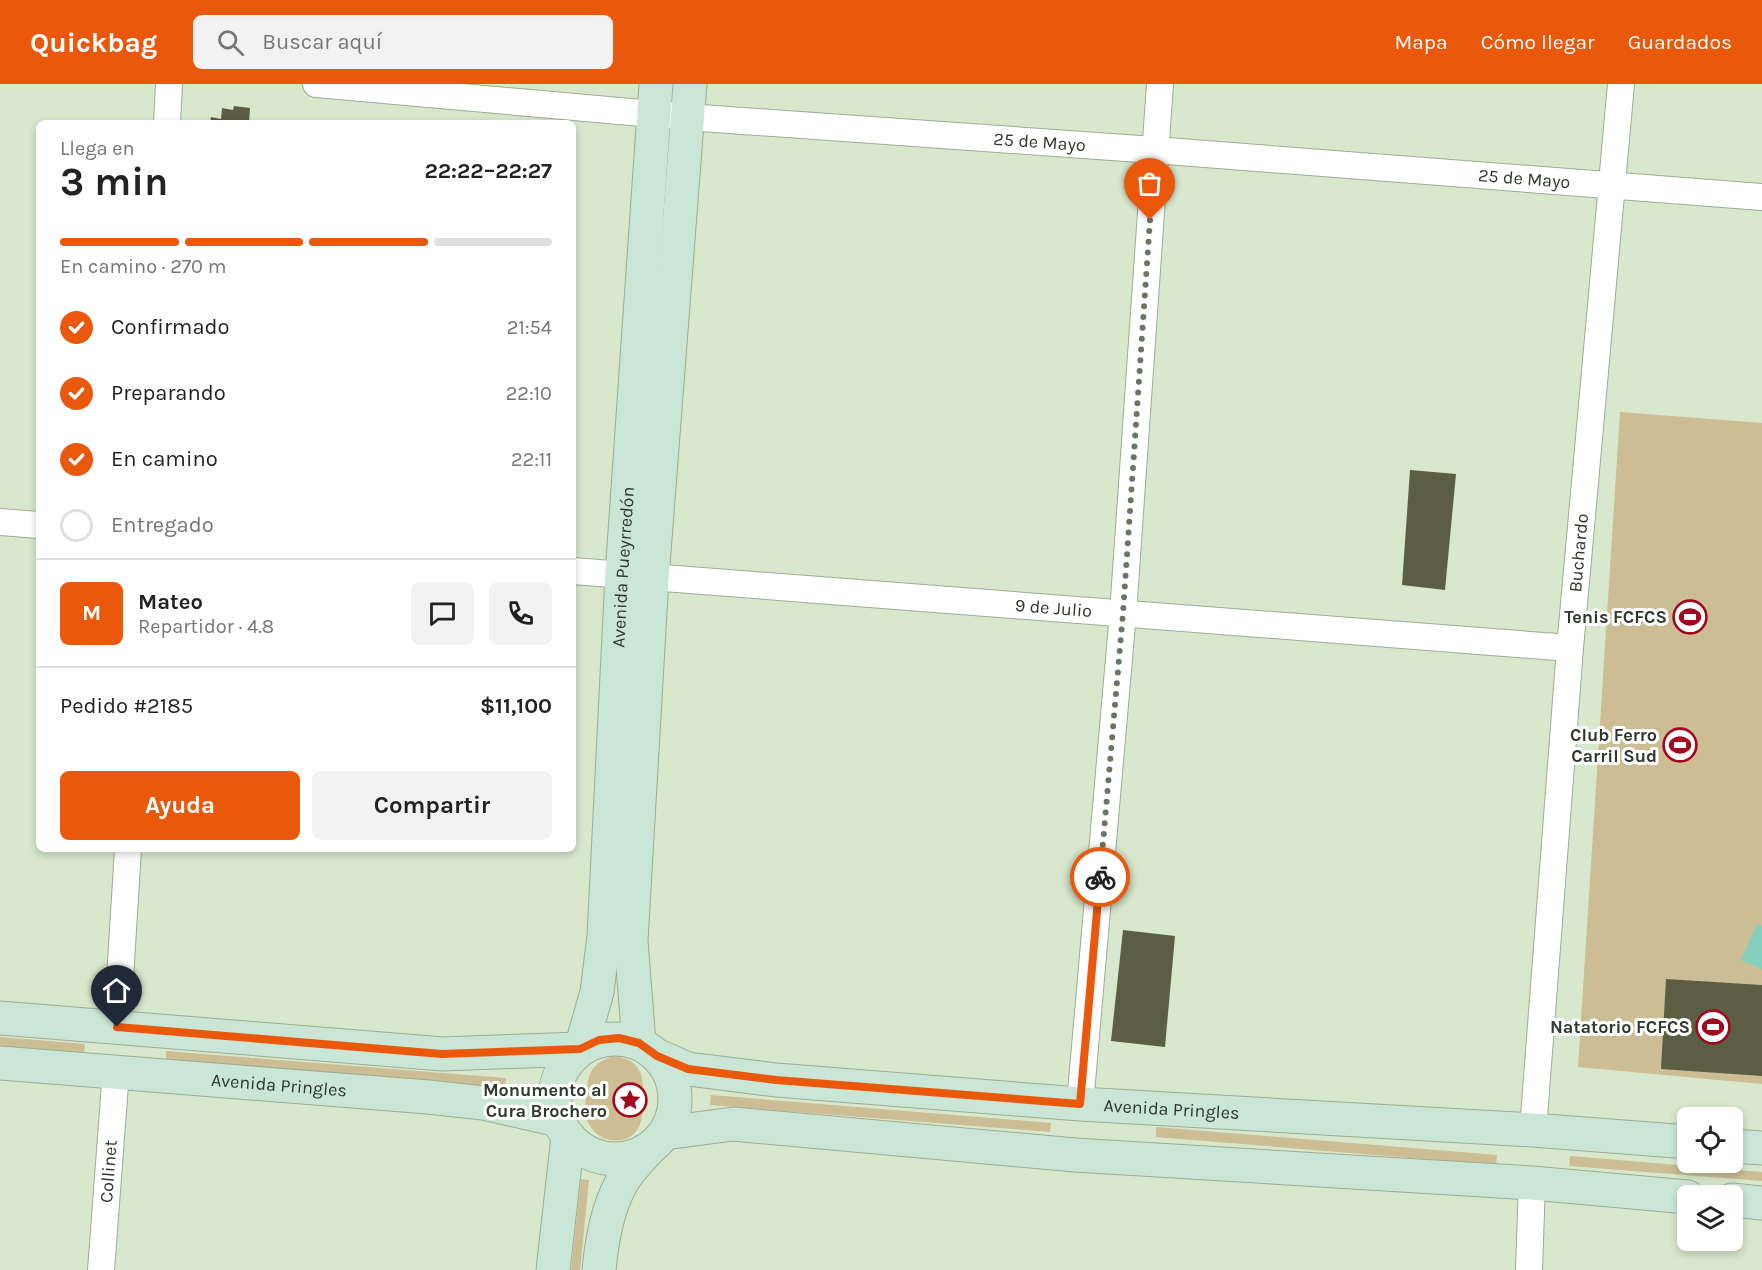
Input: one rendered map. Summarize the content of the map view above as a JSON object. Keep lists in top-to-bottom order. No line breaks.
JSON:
{"streets":{"main road":["Avenida Pueyrredón","Avenida Pringles"],"street":["25 de Mayo","Buchardo","9 de Julio","Collinet"]},"crossings":[["25 de Mayo","Buchardo"],["25 de Mayo","Avenida Pueyrredón"],["Buchardo","9 de Julio"],["Buchardo","Avenida Pringles"],["Avenida Pueyrredón","9 de Julio"],["Avenida Pueyrredón","Avenida Pringles"],["Avenida Pringles","Collinet"]],"places":{"sports":["Tenis FCFCS","Club Ferro Carril Sud","Natatorio FCFCS"],"place":["Monumento al Cura Brochero"]},"page":{"header":"Quickbag","search":"Buscar aquí","nav":["Mapa","Cómo llegar","Guardados"],"heading":["3 min","Llega en","22:22–22:27"],"panel":["Mateo","Repartidor · 4.8","Pedido #2185","$11,100"],"bar":"En camino · 270 m","list":[["Confirmado","21:54"],["Preparando","22:10"],["En camino","22:11"],"Entregado"],"round":"M","buttons":["Ayuda","Compartir"]}}
